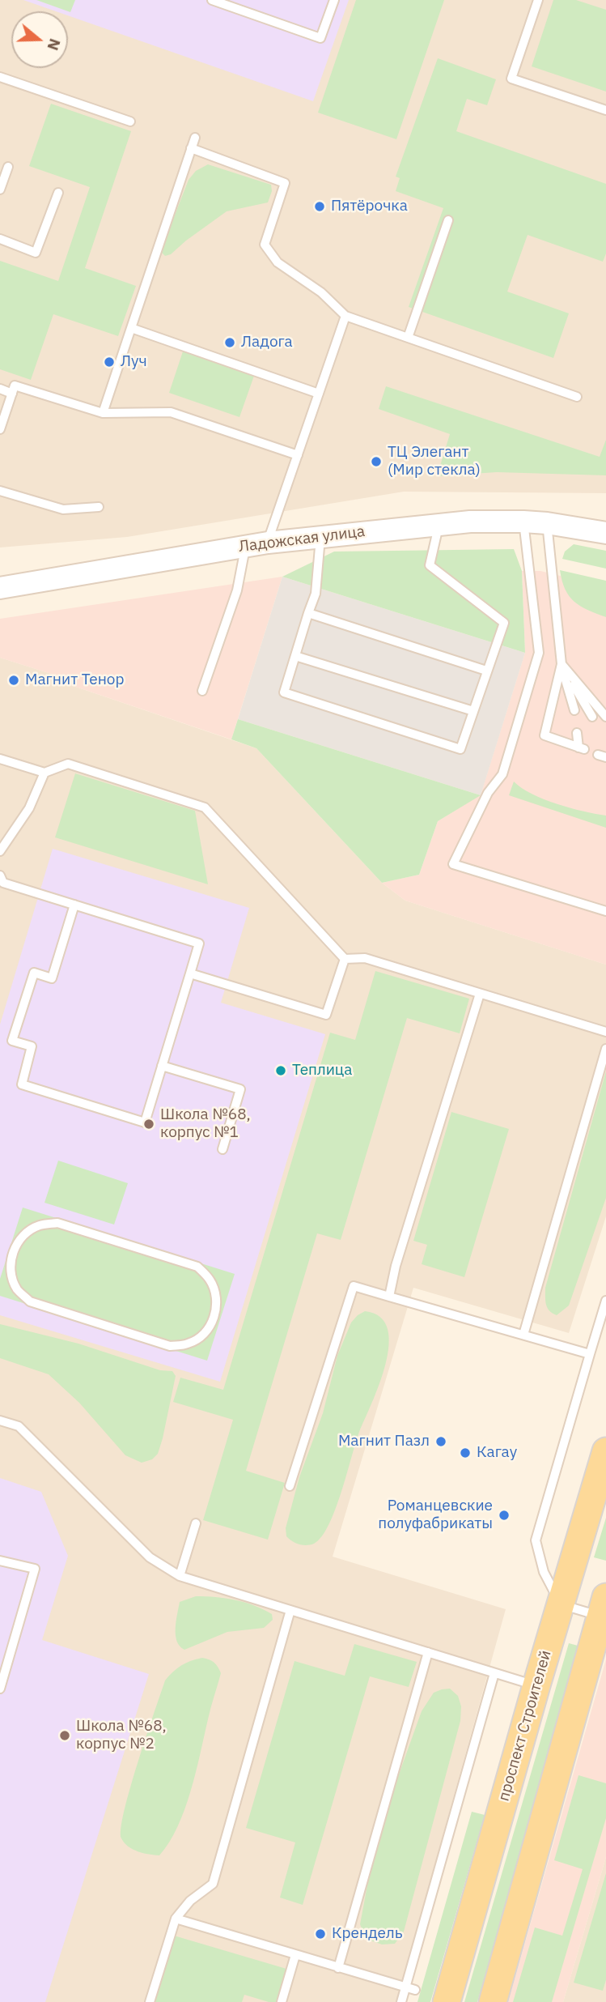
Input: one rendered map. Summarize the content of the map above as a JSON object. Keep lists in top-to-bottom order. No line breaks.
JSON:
{"streets":{"main road":["проспект Строителей"],"street":["Ладожская улица"]},"places":["Пятёрочка","Ладога","Луч","ТЦ Элегант (Мир стекла)","Магнит Тенор","Теплица","Школа №68, корпус №1","Магнит Пазл","Кагау","Романцевские полуфабрикаты","Школа №68, корпус №2","Крендель"],"north":"right"}
